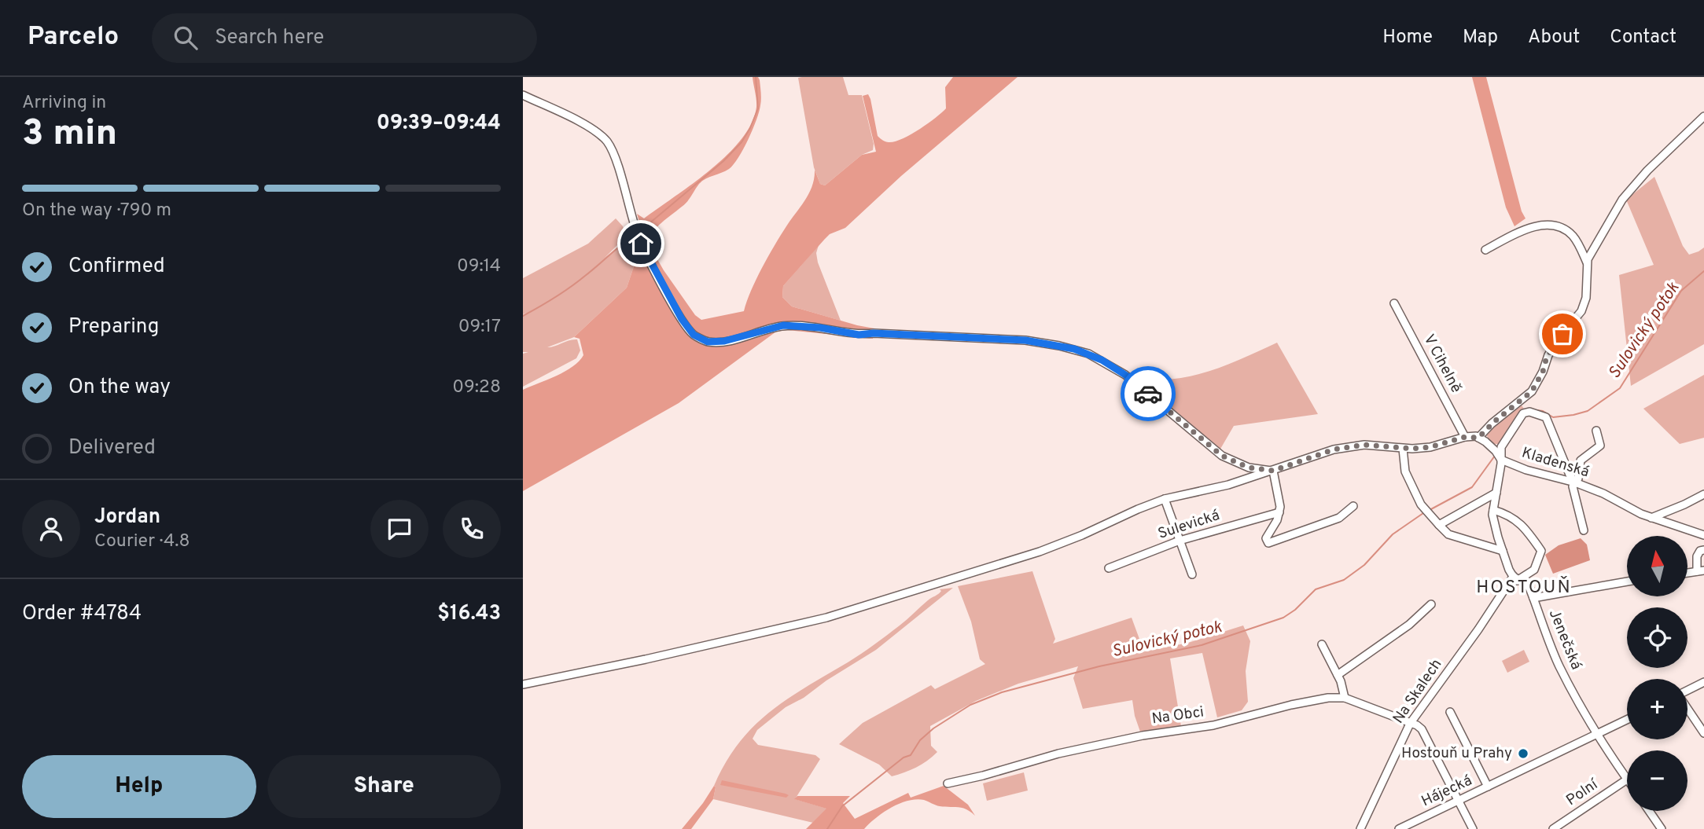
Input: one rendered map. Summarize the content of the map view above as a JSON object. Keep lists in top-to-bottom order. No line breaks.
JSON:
{"streets":{"street":["V Cihelně","Kladenská","Sulevická","Jenečská","Na Skalech","Na Obci","Hájecká","Polní"]},"crossings":[["Kladenská","Jenečská"],["Jenečská","Na Skalech"],["Jenečská","Hájecká"],["Jenečská","Polní"],["Na Skalech","Na Obci"]],"districts":["HOSTOUŇ"],"water":["Sulovický potok"],"places":["Hostouň u Prahy"],"north":"top","page":{"header":"Parcelo","search":"Search here","nav":["Home","Map","About","Contact"],"heading":["3 min","Arriving in","09:39–09:44"],"panel":["Jordan","Courier · 4.8","Order #4784","$16.43"],"bar":"On the way · 790 m","list":[["Confirmed","09:14"],["Preparing","09:17"],["On the way","09:28"],"Delivered"],"map_buttons":["+","−"],"buttons":["Help","Share"]}}
